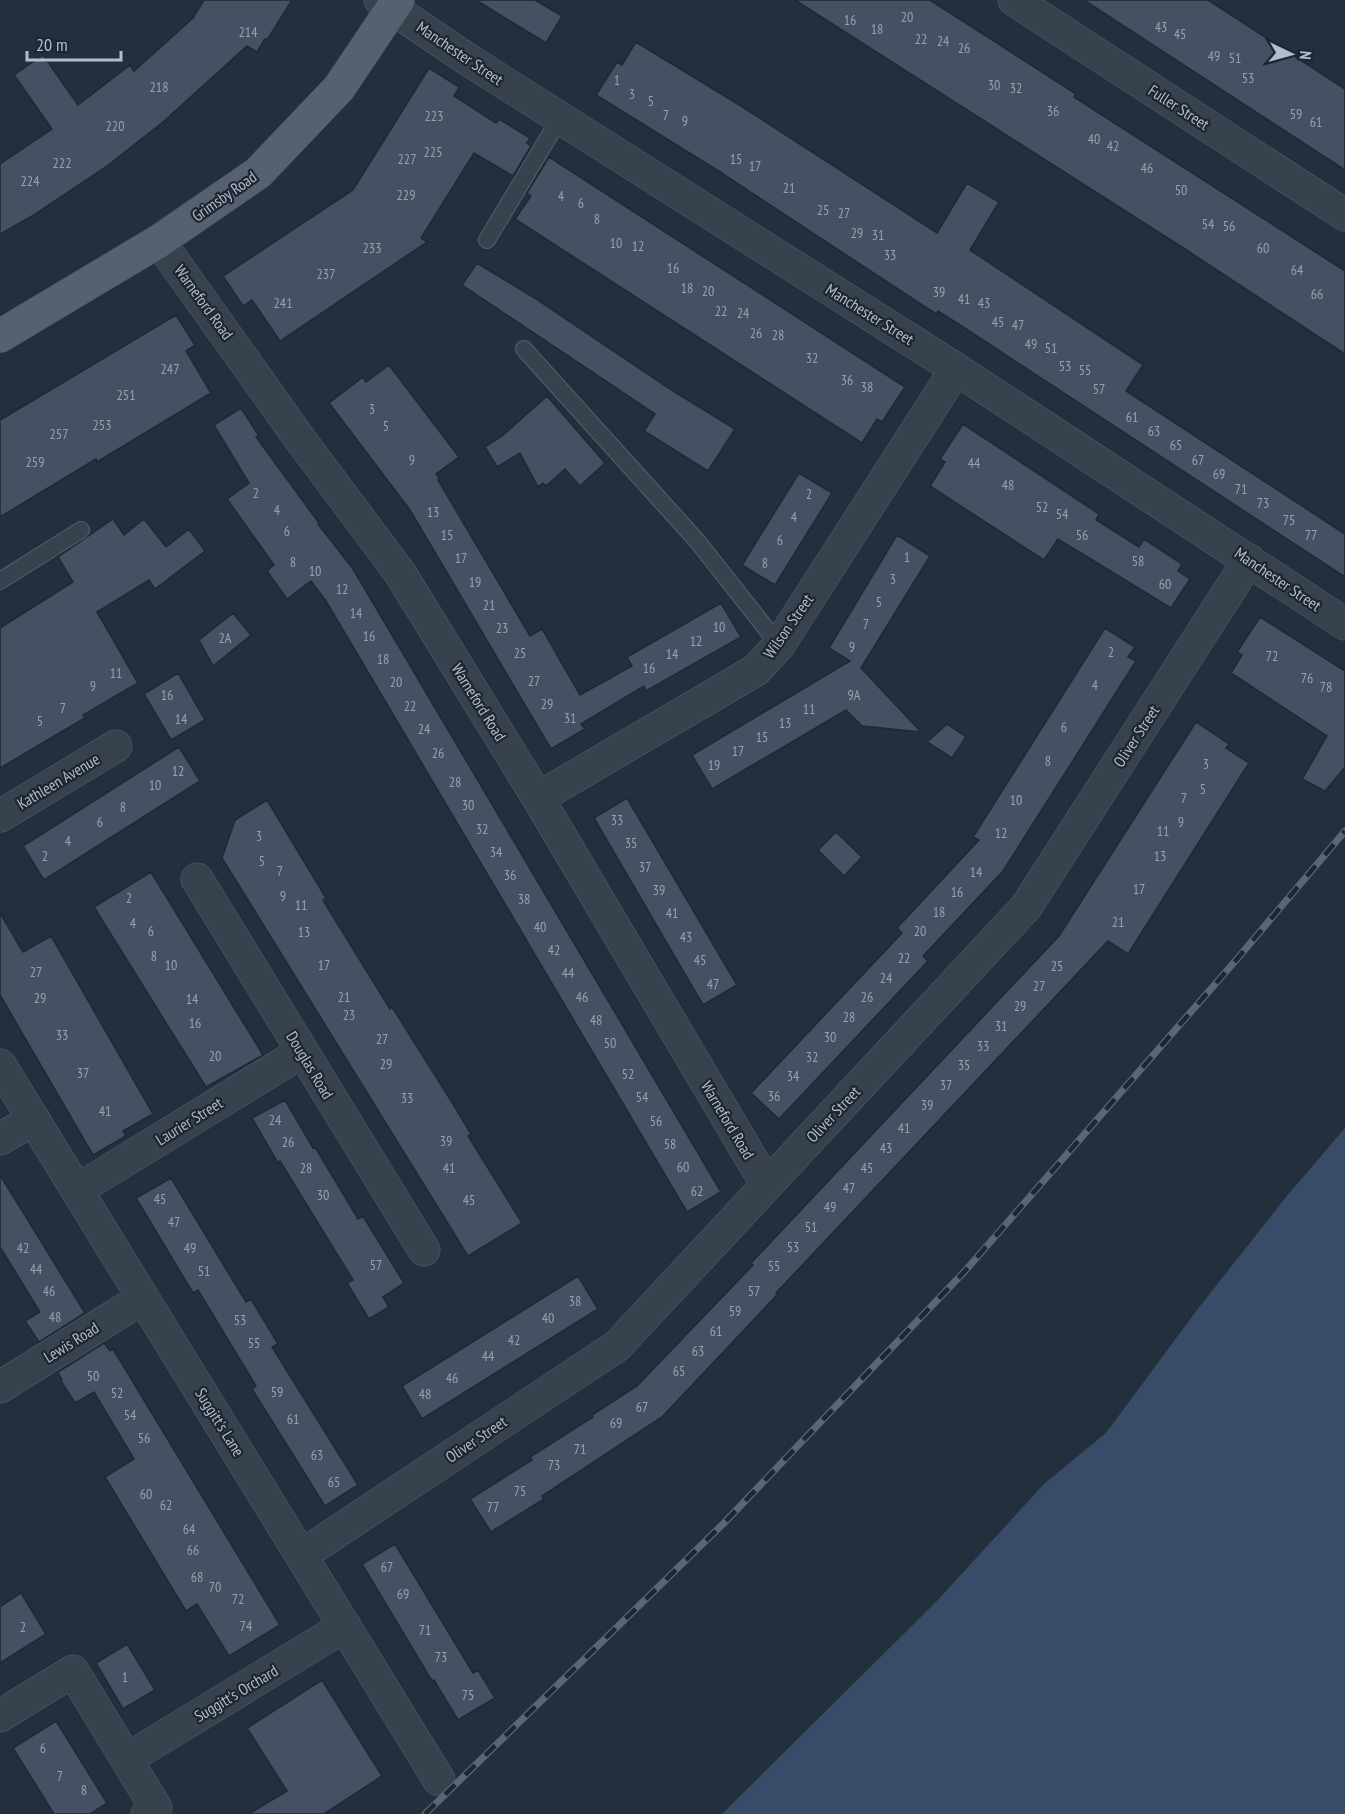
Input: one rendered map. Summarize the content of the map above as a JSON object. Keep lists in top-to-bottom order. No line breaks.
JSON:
{"streets":{"main road":["Grimsby Road"],"street":["Manchester Street","Fuller Street","Warneford Road","Wilson Street","Oliver Street","Kathleen Avenue","Douglas Road","Laurier Street","Lewis Road","Suggitt's Lane","Suggitt's Orchard"]},"crossings":[["Manchester Street","Grimsby Road"],["Manchester Street","Wilson Street"],["Manchester Street","Oliver Street"],["Grimsby Road","Warneford Road"],["Warneford Road","Wilson Street"],["Warneford Road","Oliver Street"],["Oliver Street","Suggitt's Lane"],["Douglas Road","Laurier Street"],["Laurier Street","Suggitt's Lane"],["Lewis Road","Suggitt's Lane"],["Suggitt's Lane","Suggitt's Orchard"]],"house_numbers":["20","16","43","18","214","45","22","24","26","49","51","53","1","30","218","32","3","5","36","59","7","223","9","61","220","40","42","225","227","15","222","17","46","224","21","50","229","4","6","25","27","8","54","56","29","31","10","12","233","60","33","16","64","237","18","20","39","66","41","241","43","22","24","45","47","26","28","49","51","32","53","247","55","36","38","57","251","3","61","253","5","63","257","65","9","67","259","44","69","48","71","2","2","73","52","4","13","54","4","75","6","15","56","77","6","1","17","58","8","8","10","3","19","60","12","5","21","14","7","10","23","16","2A","12","9","2","25","14","72","18","16","11","76","27","20","4","9","78","16","9A","29","22","7","11","31","14","5","13","6","24","15","17","26","8","3","19","12","28","10","5","7","10","30","8","33","6","9","32","11","12","3","4","35","34","2","13","5","37","7","14","36","17","39","16","9","2","38","11","18","41","21","4","40","6","20","13","43","42","8","22","45","10","17","25","27","44","24","47","27","21","46","26","29","14","29","23","28","48","16","31","33","30","27","50","33","20","32","29","35","37","52","34","37","36","54","33","39","41","24","56","41","39","26","58","43","60","28","41","45","47","62","30","45","45","49","47","51","53","42","49","57","55","44","51","46","57","38","59","48","40","53","61","42","55","63","44","65","50","46","59","52","48","67","54","61","69","56","71","63","73","65","75","60","62","77","64","66","67","68","70","69","72","74","2","71","73","1","75","6","7","8"],"scale_bar":"20 m","north":"right"}
